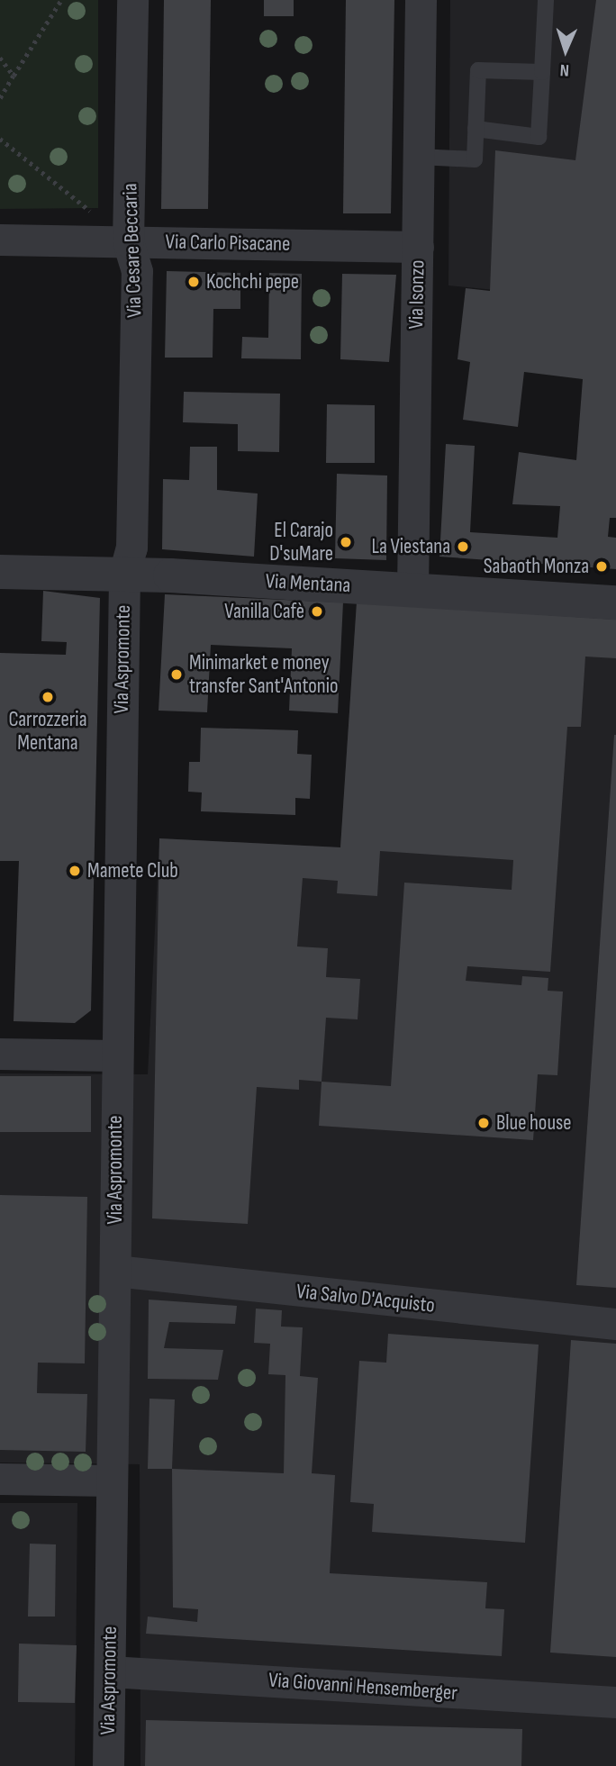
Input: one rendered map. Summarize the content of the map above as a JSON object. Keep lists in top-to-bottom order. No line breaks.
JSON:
{"streets":{"street":["Via Carlo Pisacane","Via Cesare Beccaria","Via Isonzo","Via Mentana","Via Aspromonte","Via Salvo D'Acquisto","Via Giovanni Hensemberger"]},"crossings":[["Via Carlo Pisacane","Via Cesare Beccaria"],["Via Carlo Pisacane","Via Isonzo"],["Via Cesare Beccaria","Via Mentana"],["Via Cesare Beccaria","Via Aspromonte"],["Via Isonzo","Via Mentana"],["Via Mentana","Via Aspromonte"],["Via Aspromonte","Via Salvo D'Acquisto"],["Via Aspromonte","Via Giovanni Hensemberger"]],"places":["Kochchi pepe","El Carajo D'suMare","La Viestana","Sabaoth Monza","Vanilla Cafè","Minimarket e money transfer Sant'Antonio","Carrozzeria Mentana","Mamete Club","Blue house"],"north":"bottom"}
